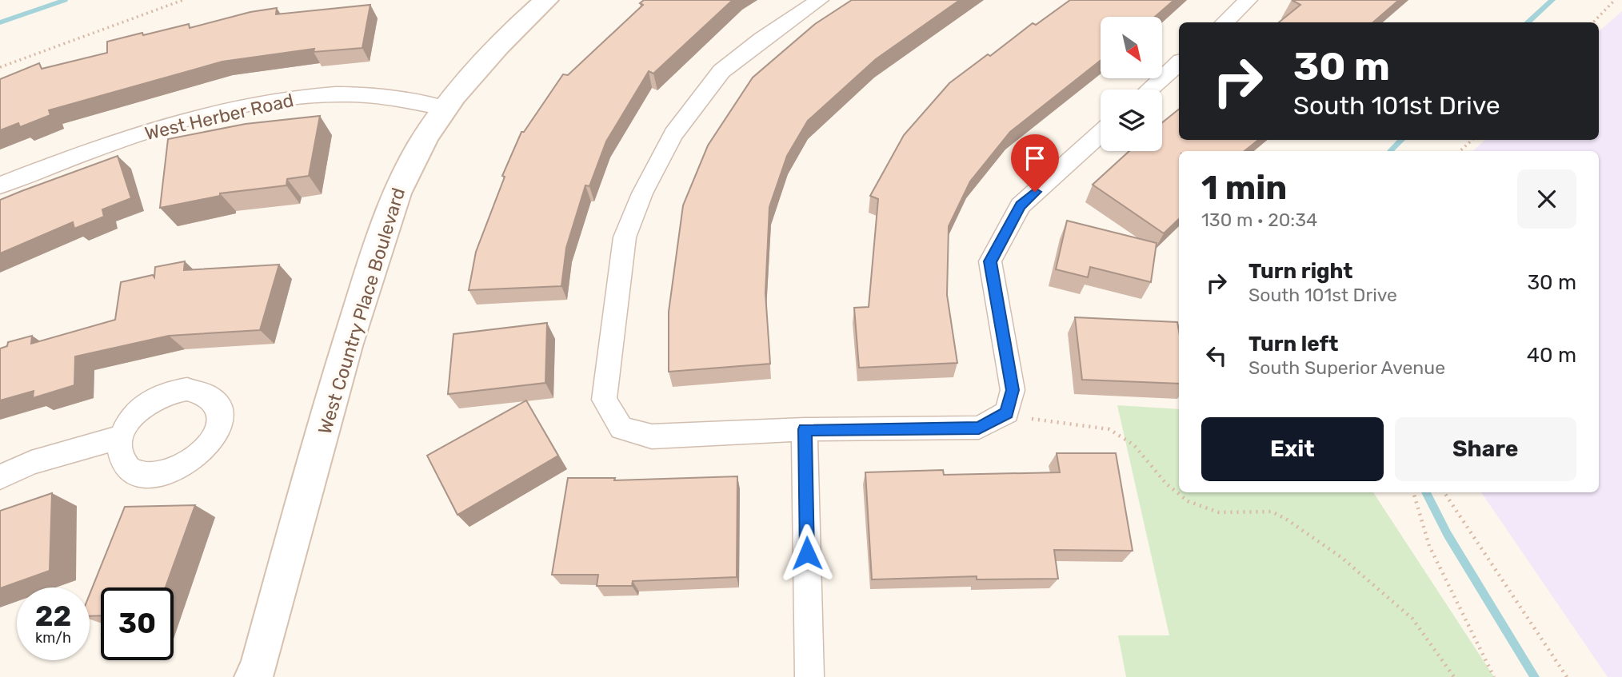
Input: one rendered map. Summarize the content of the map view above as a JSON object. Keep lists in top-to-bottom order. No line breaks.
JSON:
{"streets":{"street":["West Herber Road","West Country Place Boulevard"]},"crossings":[["West Herber Road","West Country Place Boulevard"]],"north":"bottom right","page":{"turn":["30 m","South 101st Drive"],"heading":["1 min","130 m · 20:34"],"list":[{"name":"Turn right","note":"South 101st Drive","value":"30 m"},{"name":"Turn left","note":"South Superior Avenue","value":"40 m"}],"buttons":["Exit","Share"],"speed":"22 km/h","limit":"30"}}
